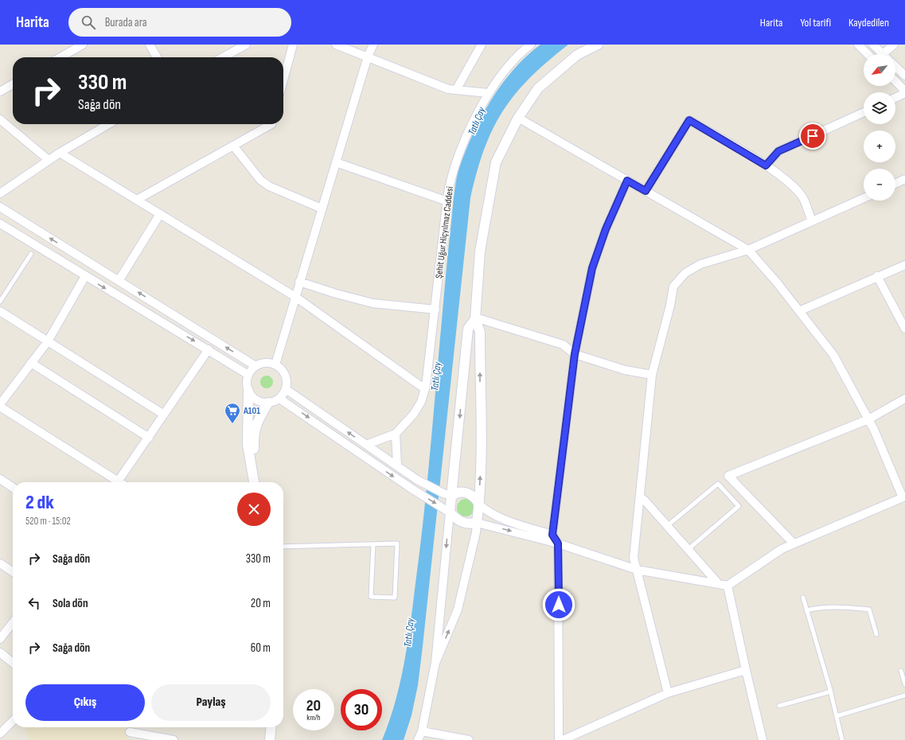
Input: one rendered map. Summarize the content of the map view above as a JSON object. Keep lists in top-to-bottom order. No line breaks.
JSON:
{"streets":{"street":["Şehit Uğur Hiçyılmaz Caddesi"]},"water":["Tatlı Çay"],"places":{"supermarket":["A101"]},"north":"bottom left","page":{"header":"Harita","search":"Burada ara","nav":["Harita","Yol tarifi","Kaydedilen"],"map_buttons":["+","−"],"turn":["330 m","Sağa dön"],"heading":["2 dk","520 m · 15:02"],"list":[{"name":"Sağa dön","value":"330 m"},{"name":"Sola dön","value":"20 m"},{"name":"Sağa dön","value":"60 m"}],"buttons":["Çıkış","Paylaş"],"speed":"20 km/h","limit":"30"}}
